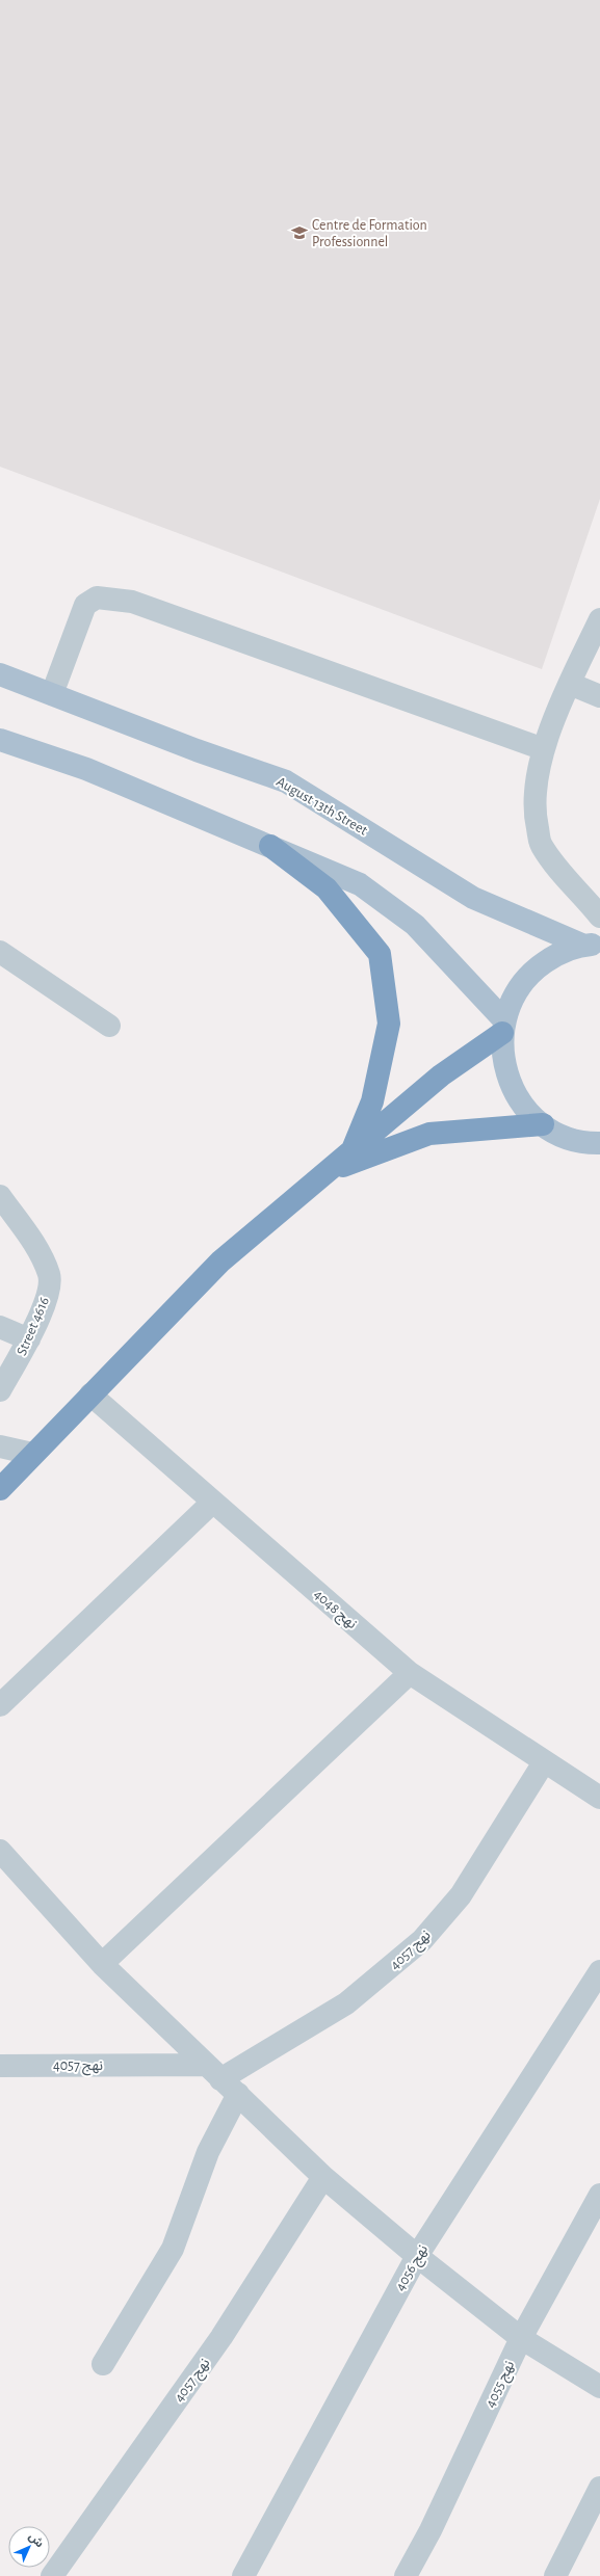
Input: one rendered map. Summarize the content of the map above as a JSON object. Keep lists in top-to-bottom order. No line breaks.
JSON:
{"streets":{"main road":["August 13th Street"],"street":["Street 4616","نهج 4048","نهج 4057","نهج 4056","نهج 4055"]},"crossings":[["نهج 4048","نهج 4057"]],"places":{"school or university":["Centre de Formation Professionnel"]},"north":"top right"}
